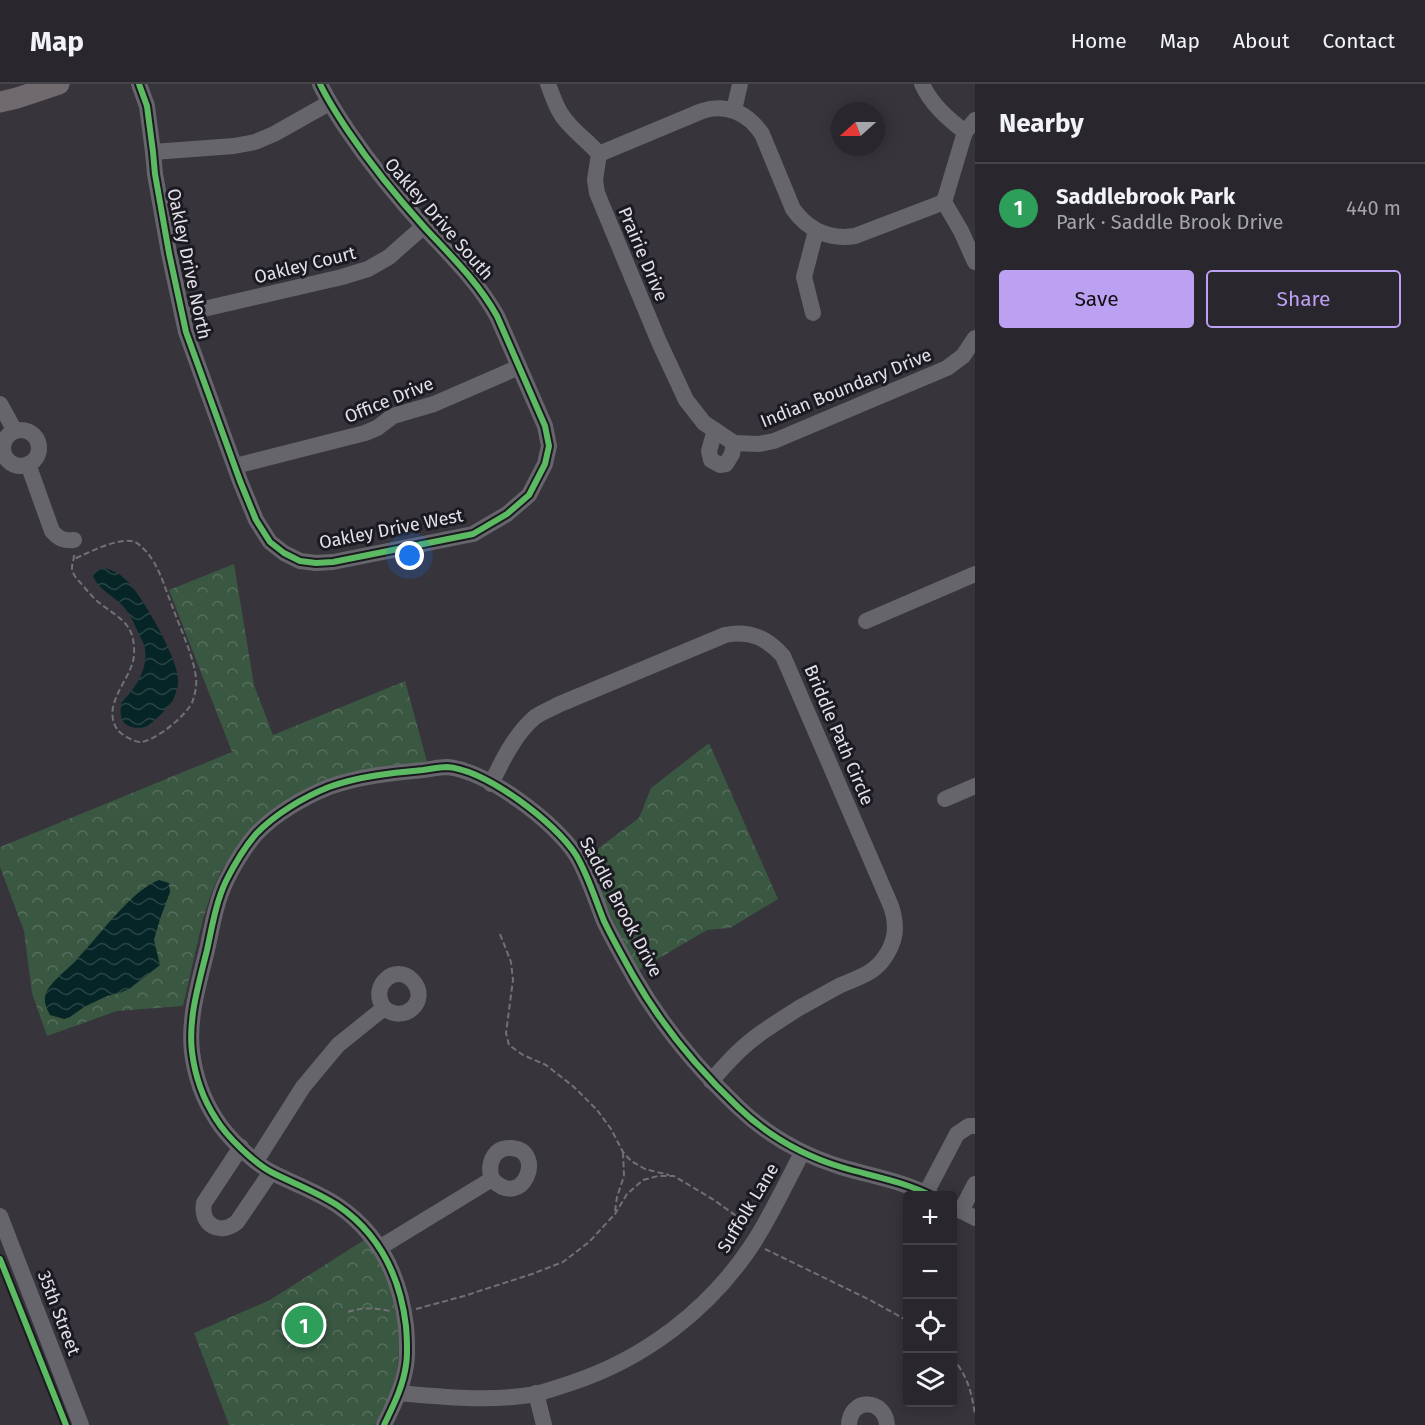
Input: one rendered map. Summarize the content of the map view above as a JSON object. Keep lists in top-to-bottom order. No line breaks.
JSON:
{"streets":{"street":["Oakley Drive South","Prairie Drive","Oakley Drive North","Oakley Court","Indian Boundary Drive","Office Drive","Oakley Drive West","Briddle Path Circle","Saddle Brook Drive","Suffolk Lane","35th Street"]},"crossings":[["Oakley Drive South","Oakley Court"],["Oakley Drive South","Office Drive"],["Oakley Drive South","Oakley Drive West"],["Prairie Drive","Indian Boundary Drive"],["Oakley Drive North","Oakley Court"],["Oakley Drive North","Office Drive"],["Oakley Drive North","Oakley Drive West"],["Office Drive","Oakley Drive West"],["Briddle Path Circle","Saddle Brook Drive"],["Saddle Brook Drive","Suffolk Lane"]],"north":"left","page":{"header":"Map","nav":["Home","Map","About","Contact"],"heading":"Nearby","list":[{"mark":"1","name":"Saddlebrook Park","note":"Park · Saddle Brook Drive","value":"440 m"}],"buttons":["Save","Share"],"map_buttons":["+","−"],"pins":"1"}}
